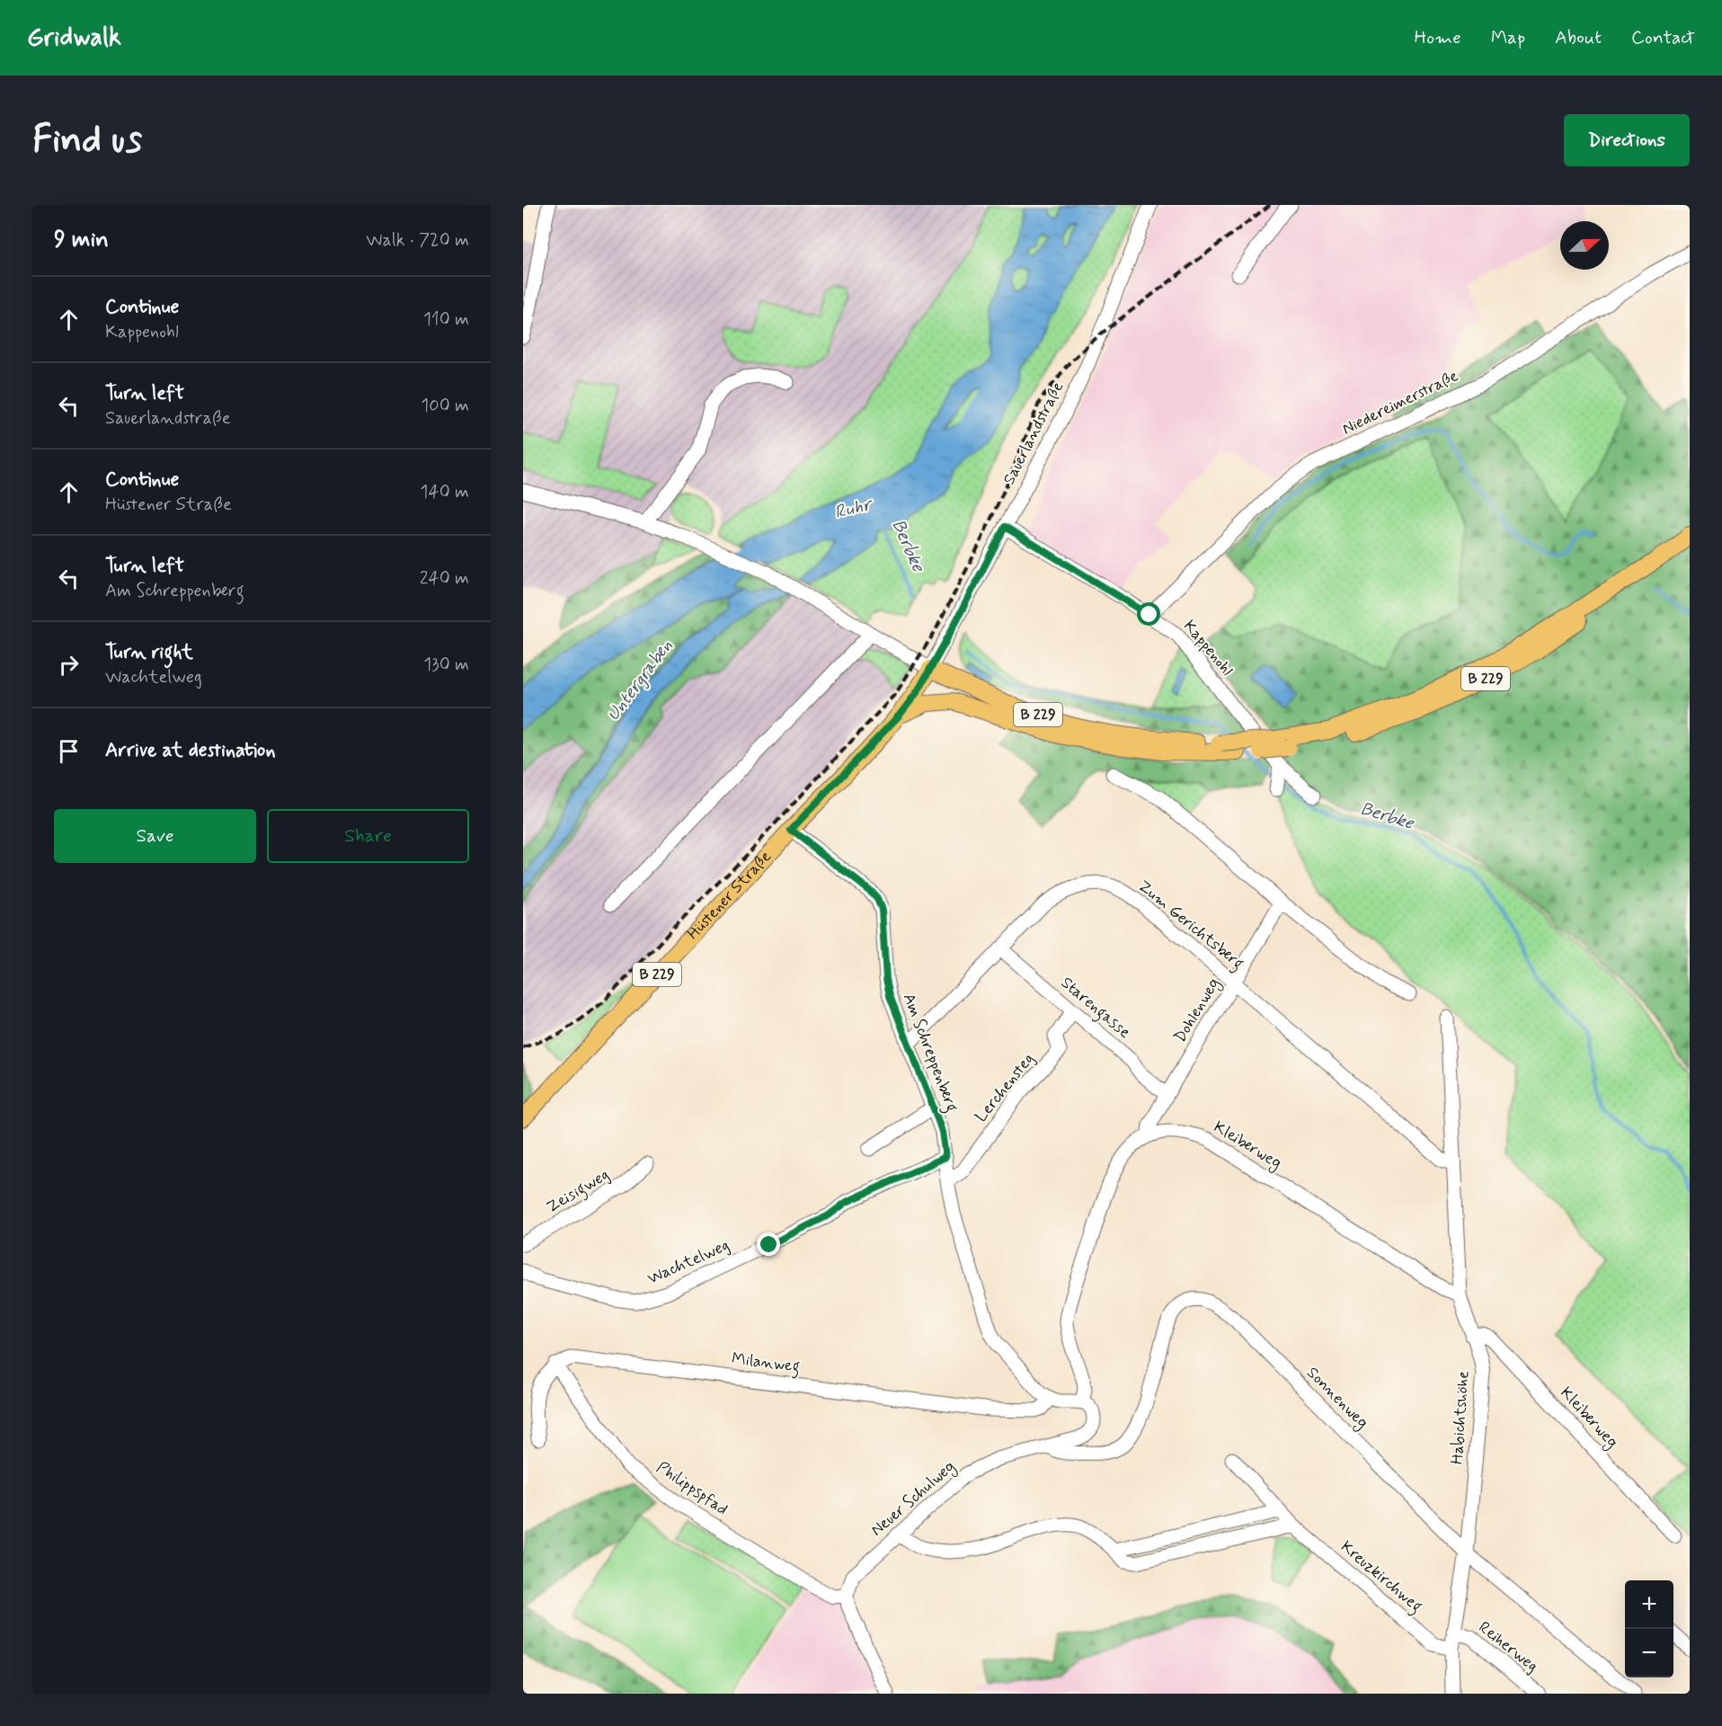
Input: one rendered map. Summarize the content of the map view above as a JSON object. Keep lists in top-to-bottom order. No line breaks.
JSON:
{"streets":{"main road":["B 229","Hüstener Straße"],"street":["Niedereimerstraße","Sauerlandstraße","Kappenohl","Zum Gerichtsberg","Starengasse","Dohlenweg","Am Schreppenberg","Lerchensteg","Kleiberweg","Zeisigweg","Wachtelweg","Milanweg","Sonnenweg","Habichtshöhe","Philippspfad","Neuer Schulweg","Kreuzkirchweg","Reiherweg"]},"crossings":[["Niedereimerstraße","Kappenohl"],["Sauerlandstraße","Kappenohl"],["Sauerlandstraße","B 229"],["Sauerlandstraße","Hüstener Straße"],["B 229","Hüstener Straße"],["Hüstener Straße","Am Schreppenberg"],["Zum Gerichtsberg","Starengasse"],["Zum Gerichtsberg","Dohlenweg"],["Zum Gerichtsberg","Am Schreppenberg"],["Zum Gerichtsberg","Habichtshöhe"],["Starengasse","Dohlenweg"],["Starengasse","Lerchensteg"],["Dohlenweg","Kleiberweg"],["Am Schreppenberg","Lerchensteg"],["Am Schreppenberg","Wachtelweg"],["Am Schreppenberg","Milanweg"],["Kleiberweg","Habichtshöhe"],["Milanweg","Philippspfad"],["Sonnenweg","Habichtshöhe"],["Sonnenweg","Neuer Schulweg"],["Habichtshöhe","Kreuzkirchweg"],["Habichtshöhe","Reiherweg"],["Philippspfad","Neuer Schulweg"]],"water":["Ruhr","Berbke","Untergraben"],"north":"right","page":{"header":"Gridwalk","nav":["Home","Map","About","Contact"],"buttons":["Directions",["Save","Share"]],"title":"Find us","heading":["9 min","Walk · 720 m"],"list":[["Continue","Kappenohl","110 m"],["Turn left","Sauerlandstraße","100 m"],["Continue","Hüstener Straße","140 m"],["Turn left","Am Schreppenberg","240 m"],["Turn right","Wachtelweg","130 m"],"Arrive at destination"],"map_buttons":["+","−"]}}
